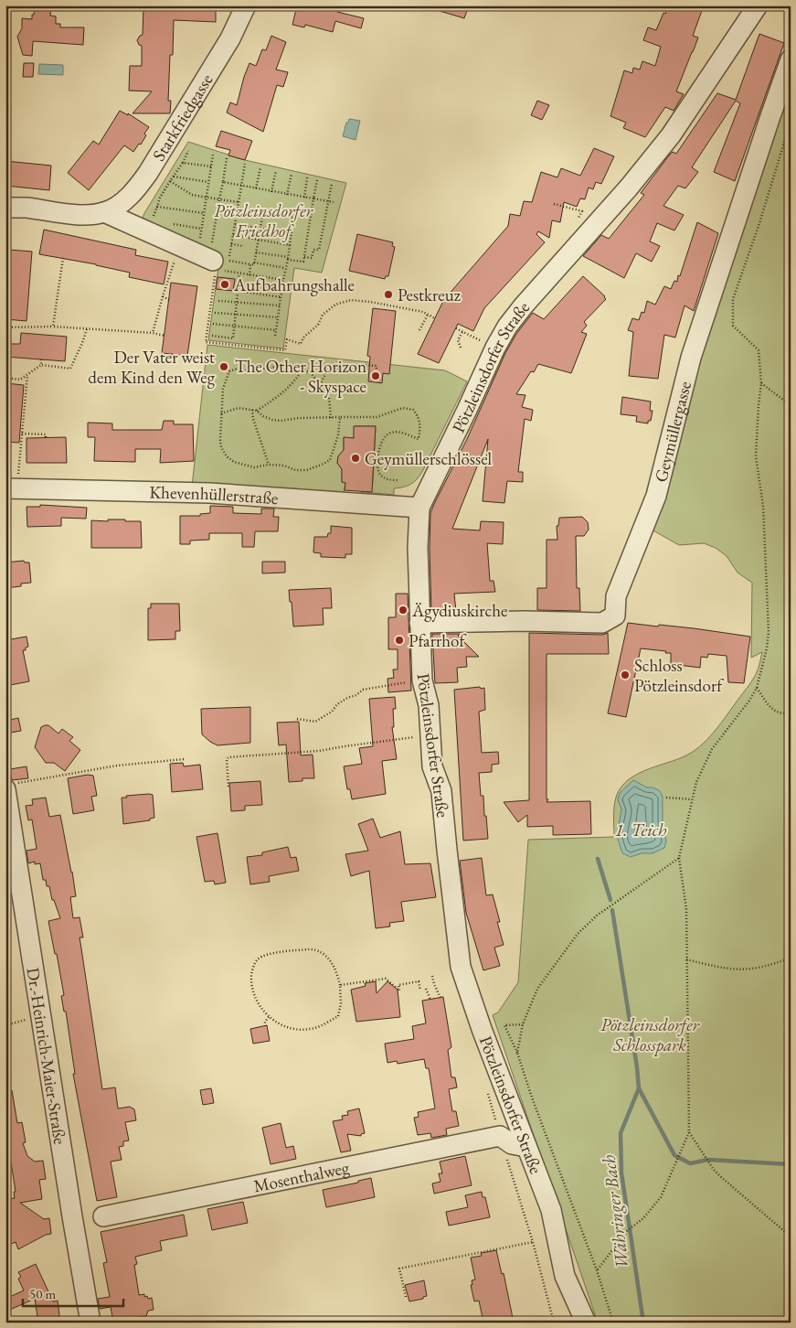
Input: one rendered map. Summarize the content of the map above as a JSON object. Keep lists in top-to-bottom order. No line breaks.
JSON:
{"streets":{"street":["Starkfriedgasse","Pötzleinsdorfer Straße","Geymüllergasse","Khevenhüllerstraße","Dr.-Heinrich-Maier-Straße","Mosenthalweg"]},"crossings":[["Pötzleinsdorfer Straße","Geymüllergasse"],["Pötzleinsdorfer Straße","Khevenhüllerstraße"]],"water":["1. Teich","Währinger Bach"],"parks":["Pötzleinsdorfer Friedhof","Pötzleinsdorfer Schlosspark"],"places":["Aufbahrungshalle","Pestkreuz","Der Vater weist dem Kind den Weg","The Other Horizon - Skyspace","Geymüllerschlössel","Ägydiuskirche","Pfarrhof","Schloss Pötzleinsdorf"],"scale_bar":"50 m"}
